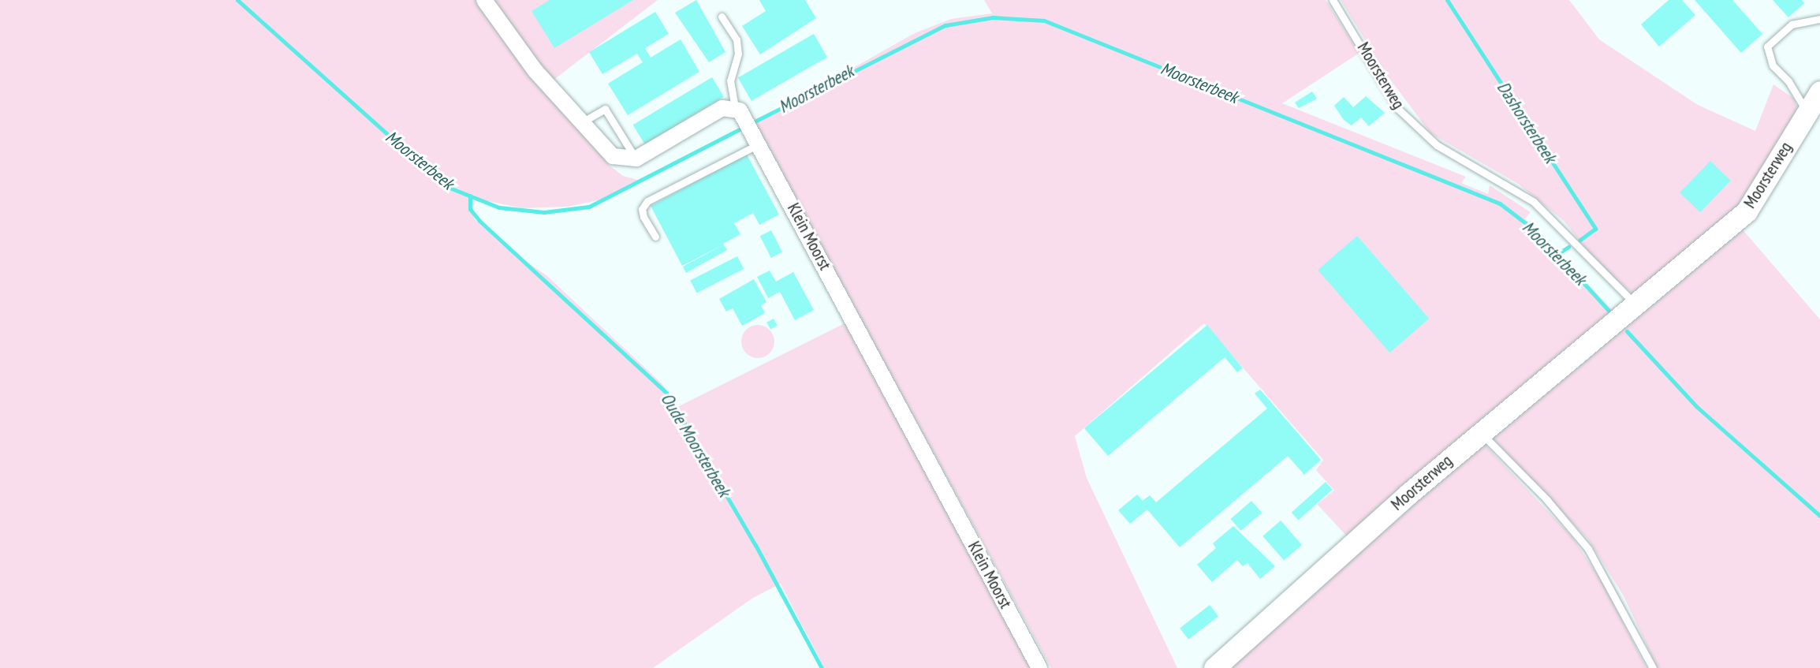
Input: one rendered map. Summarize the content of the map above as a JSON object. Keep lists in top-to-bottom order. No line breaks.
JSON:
{"streets":{"street":["Moorsterweg","Klein Moorst"]},"water":["Moorsterbeek","Dashorsterbeek","Oude Moorsterbeek"]}
